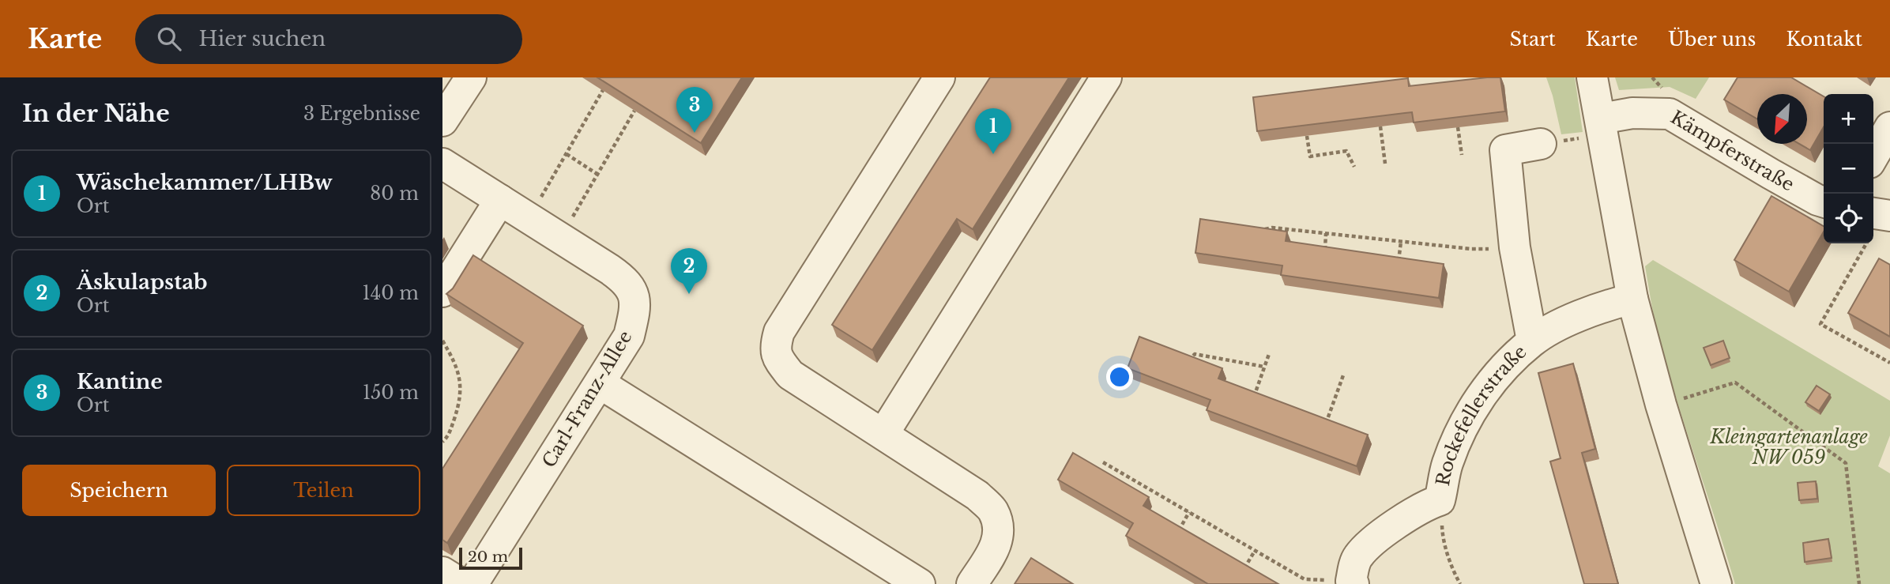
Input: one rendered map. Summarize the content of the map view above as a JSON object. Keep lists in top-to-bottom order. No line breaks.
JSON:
{"streets":{"street":["Kämpferstraße","Carl-Franz-Allee","Rockefellerstraße"]},"parks":["Kleingartenanlage NW 059"],"scale_bar":"20 m","north":"bottom left","page":{"header":"Karte","search":"Hier suchen","nav":["Start","Karte","Über uns","Kontakt"],"heading":["In der Nähe","3 Ergebnisse"],"pins":["3","1","2"],"map_buttons":["+","−"],"list":[{"mark":"1","name":"Wäschekammer/LHBw","note":"Ort","value":"80 m"},{"mark":"2","name":"Äskulapstab","note":"Ort","value":"140 m"},{"mark":"3","name":"Kantine","note":"Ort","value":"150 m"}],"buttons":["Speichern","Teilen"],"scale":"20 m"}}
